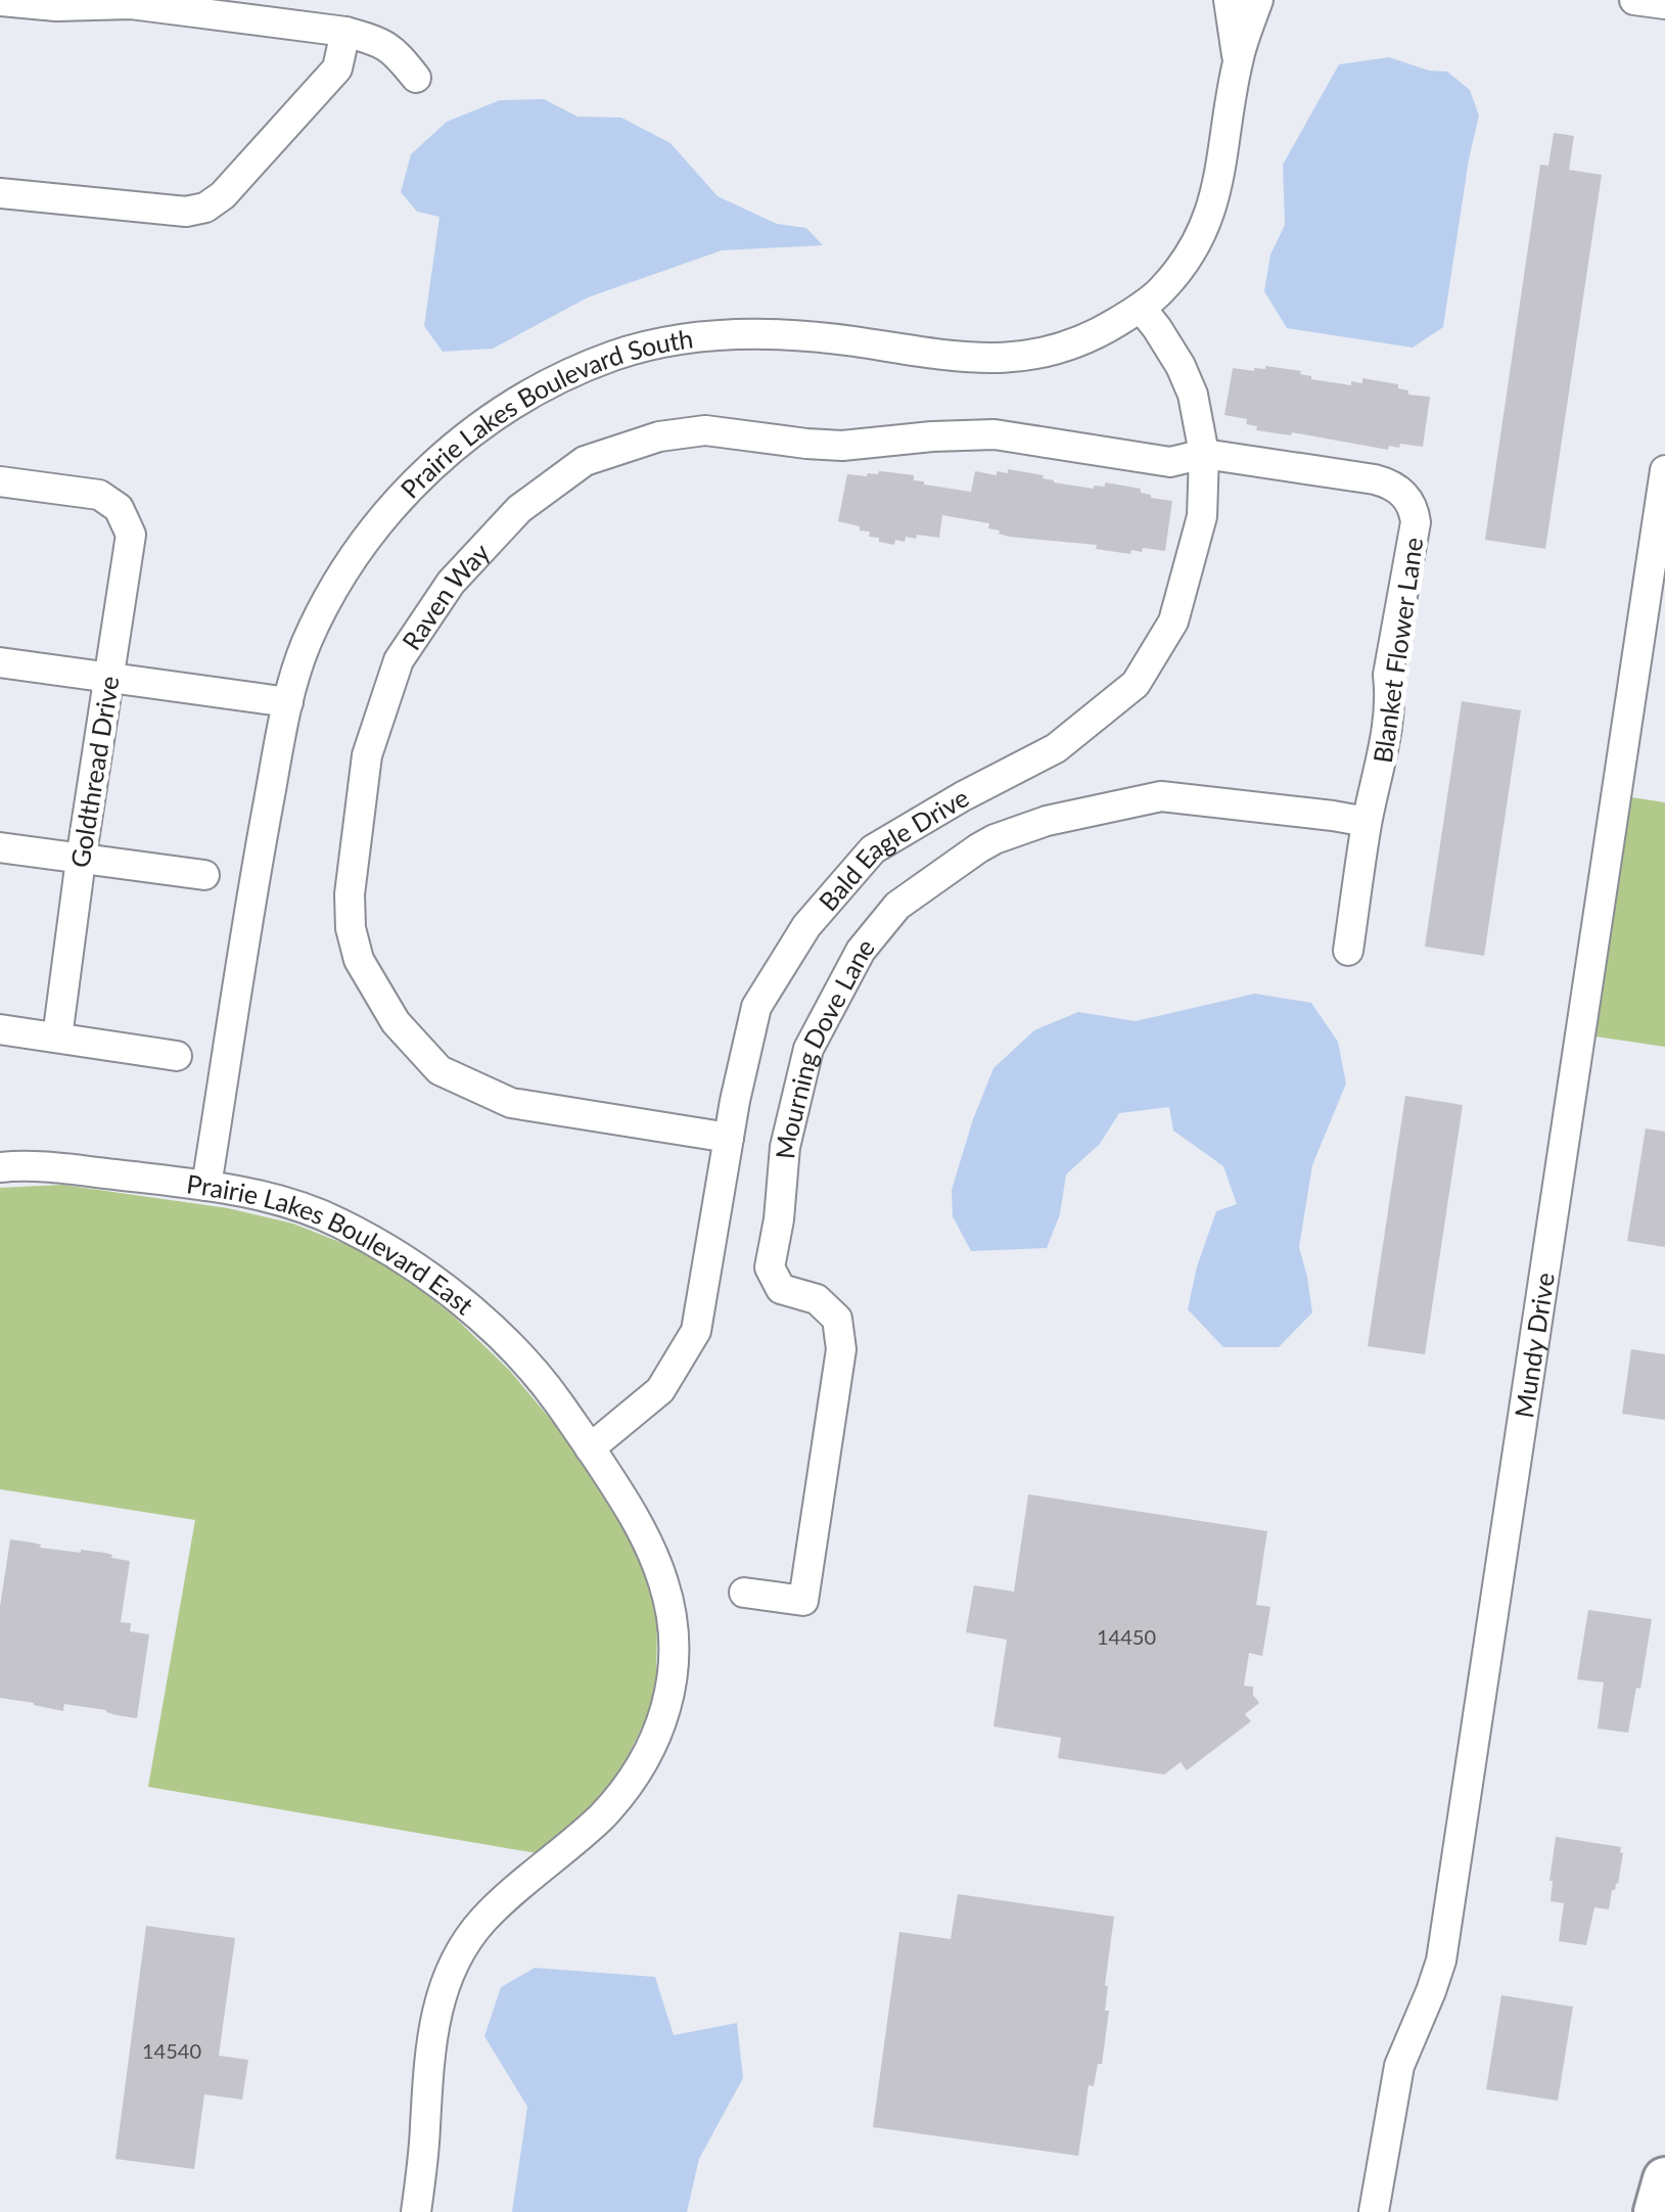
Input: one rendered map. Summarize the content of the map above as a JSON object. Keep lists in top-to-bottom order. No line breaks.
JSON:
{"streets":{"street":["Prairie Lakes Boulevard South","Raven Way","Blanket Flower Lane","Goldthread Drive","Bald Eagle Drive","Mourning Dove Lane","Prairie Lakes Boulevard East","Mundy Drive"]},"crossings":[["Prairie Lakes Boulevard South","Bald Eagle Drive"],["Prairie Lakes Boulevard South","Prairie Lakes Boulevard East"],["Raven Way","Blanket Flower Lane"],["Raven Way","Bald Eagle Drive"],["Blanket Flower Lane","Bald Eagle Drive"],["Blanket Flower Lane","Mourning Dove Lane"],["Bald Eagle Drive","Prairie Lakes Boulevard East"]],"house_numbers":["14450","14540"]}
